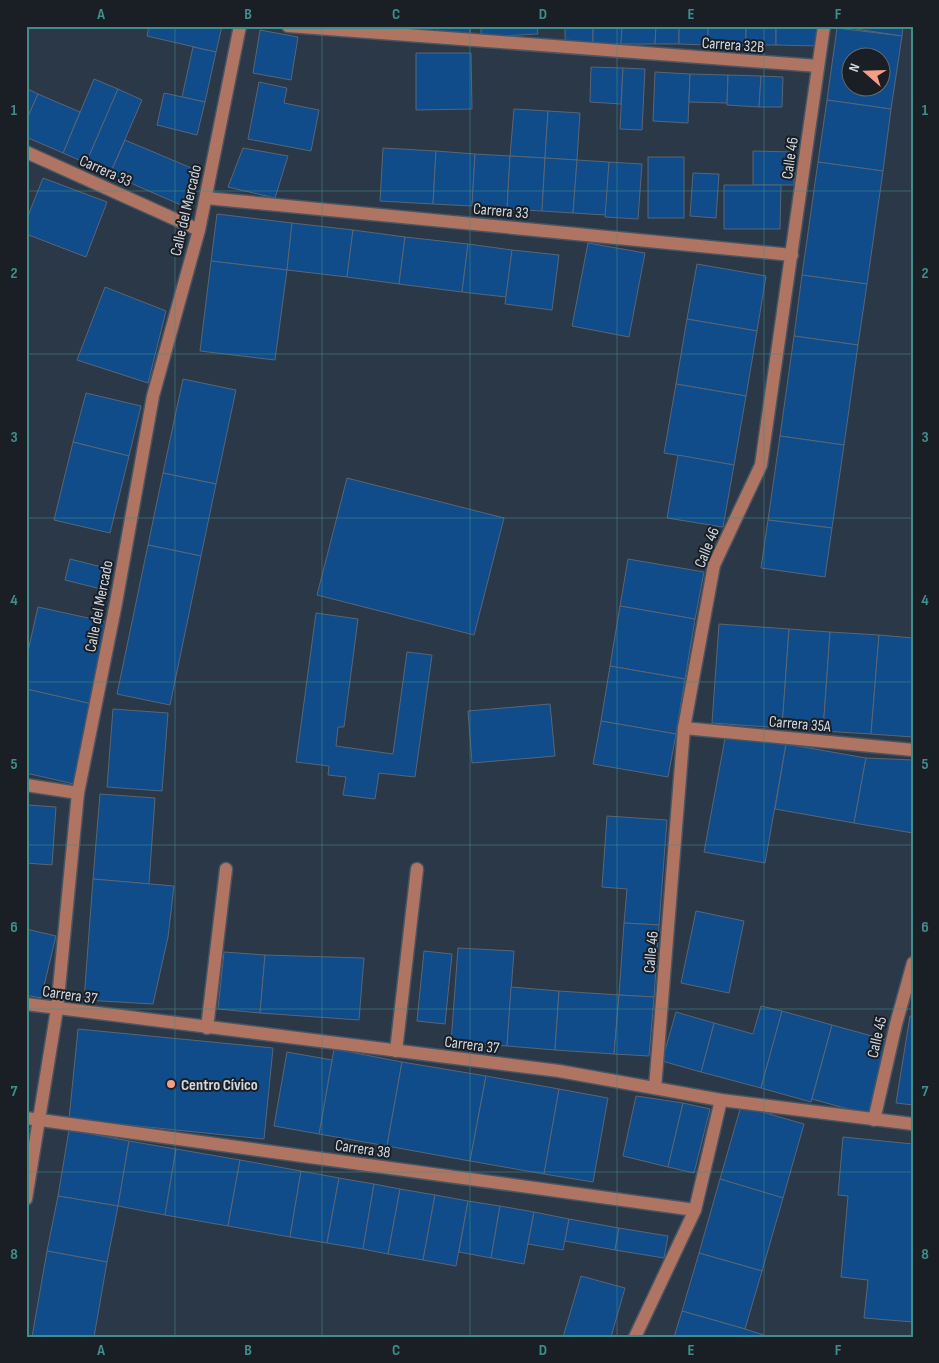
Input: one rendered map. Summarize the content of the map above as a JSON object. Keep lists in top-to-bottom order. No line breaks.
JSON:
{"streets":{"street":["Carrera 32B","Calle 46","Carrera 33","Calle del Mercado","Carrera 35A","Carrera 37","Calle 45","Carrera 38"]},"crossings":[["Carrera 32B","Calle 46"],["Calle 46","Carrera 33"],["Calle 46","Carrera 35A"],["Calle 46","Carrera 37"],["Carrera 33","Calle del Mercado"],["Calle del Mercado","Carrera 37"],["Calle del Mercado","Carrera 38"],["Carrera 37","Calle 45"]],"places":["Centro Cívico"],"north":"left","grid":{"columns":["A","B","C","D","E","F"],"rows":["1","2","3","4","5","6","7","8"]}}
